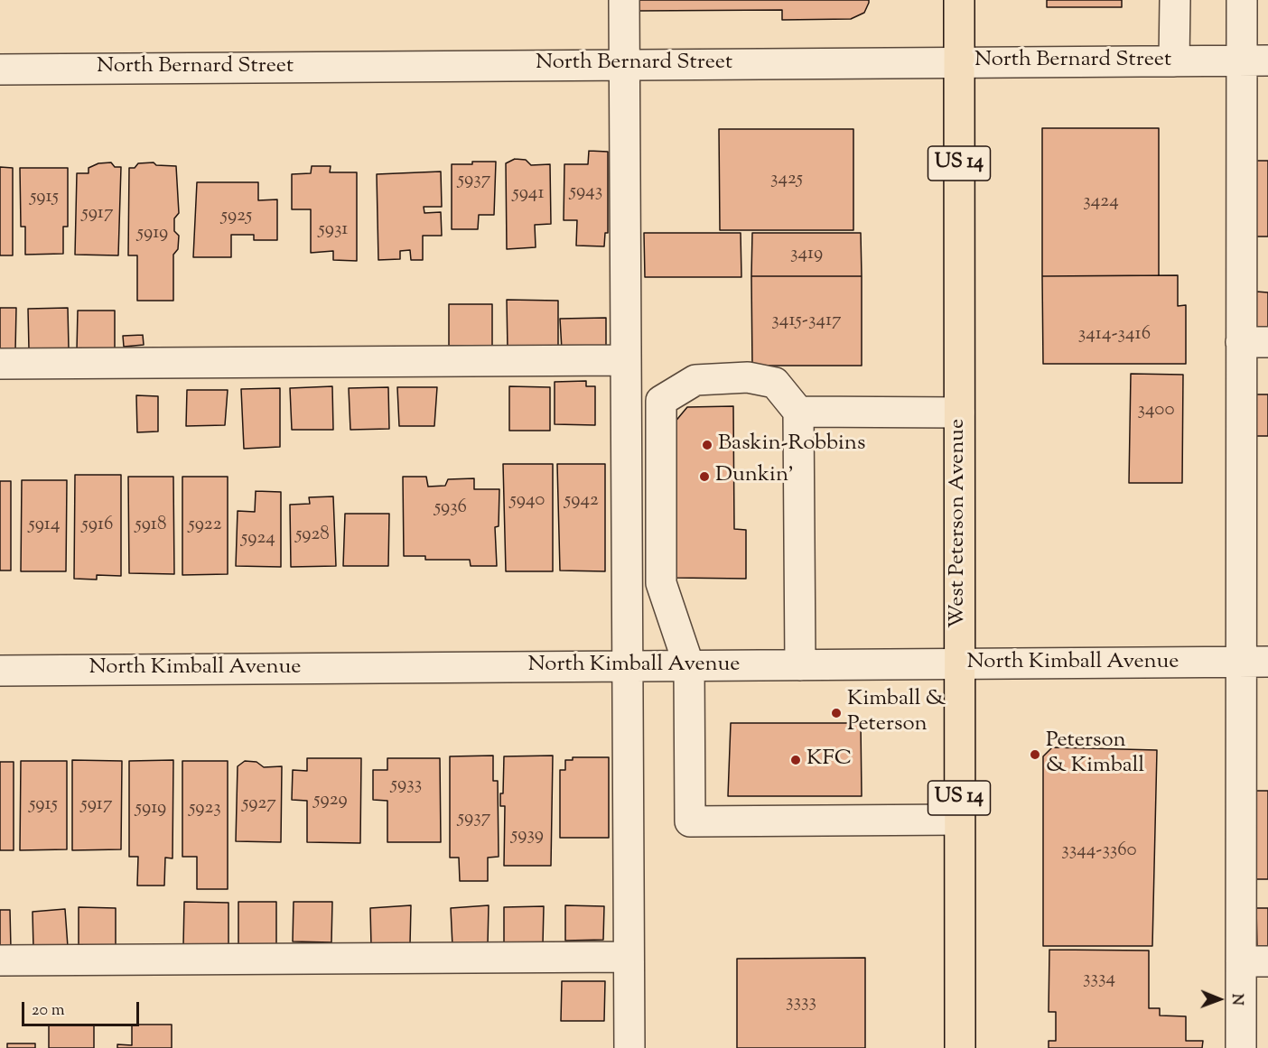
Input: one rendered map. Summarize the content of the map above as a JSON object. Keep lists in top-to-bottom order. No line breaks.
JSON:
{"streets":{"main road":["US 14","West Peterson Avenue"],"street":["North Bernard Street","North Kimball Avenue"]},"crossings":[["North Bernard Street","West Peterson Avenue"],["West Peterson Avenue","North Kimball Avenue"]],"places":["Baskin-Robbins","Dunkin'","Kimball & Peterson","Peterson & Kimball","KFC"],"house_numbers":["3425","5937","5943","5941","5915","3424","5917","5925","5931","5919","3419","3415-3417","3414-3416","3400","5940","5942","5936","5914","5916","5918","5922","5928","5924","5933","5929","5927","5915","5917","5919","5923","5937","5939","3344-3360","3334","3333"],"scale_bar":"20 m","north":"right"}
